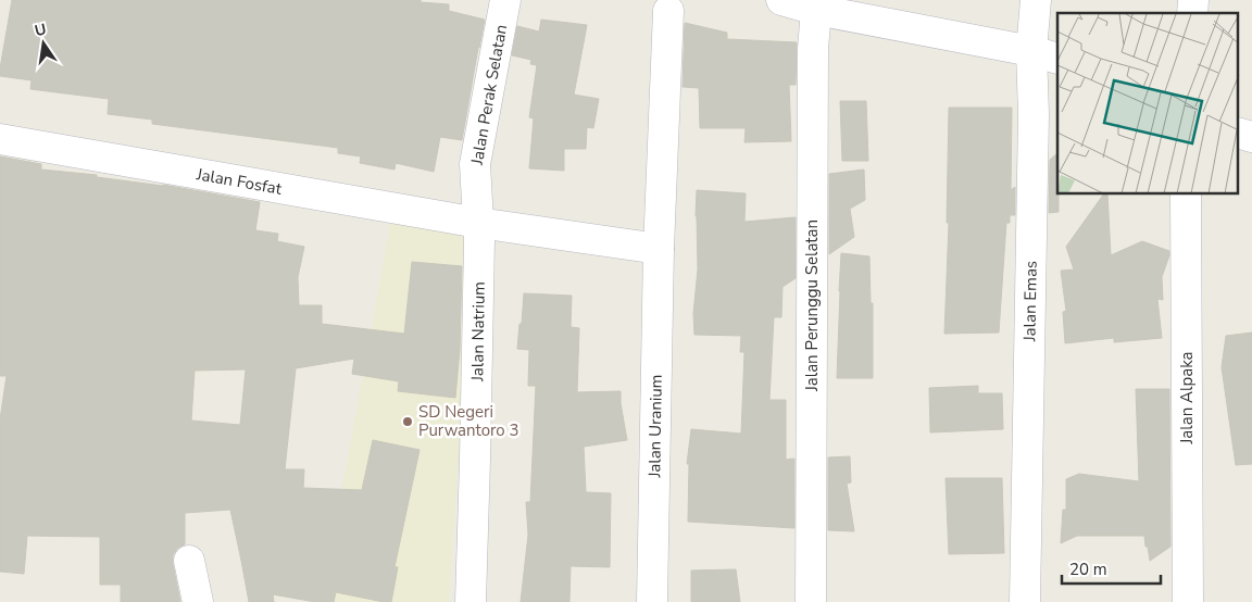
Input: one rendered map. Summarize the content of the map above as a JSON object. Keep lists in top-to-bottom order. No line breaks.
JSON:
{"streets":{"street":["Jalan Perak Selatan","Jalan Fosfat","Jalan Emas","Jalan Perunggu Selatan","Jalan Natrium","Jalan Alpaka","Jalan Uranium"]},"crossings":[["Jalan Perak Selatan","Jalan Fosfat"],["Jalan Perak Selatan","Jalan Natrium"],["Jalan Fosfat","Jalan Natrium"]],"places":["SD Negeri Purwantoro 3"],"scale_bar":"20 m","north":"top"}
